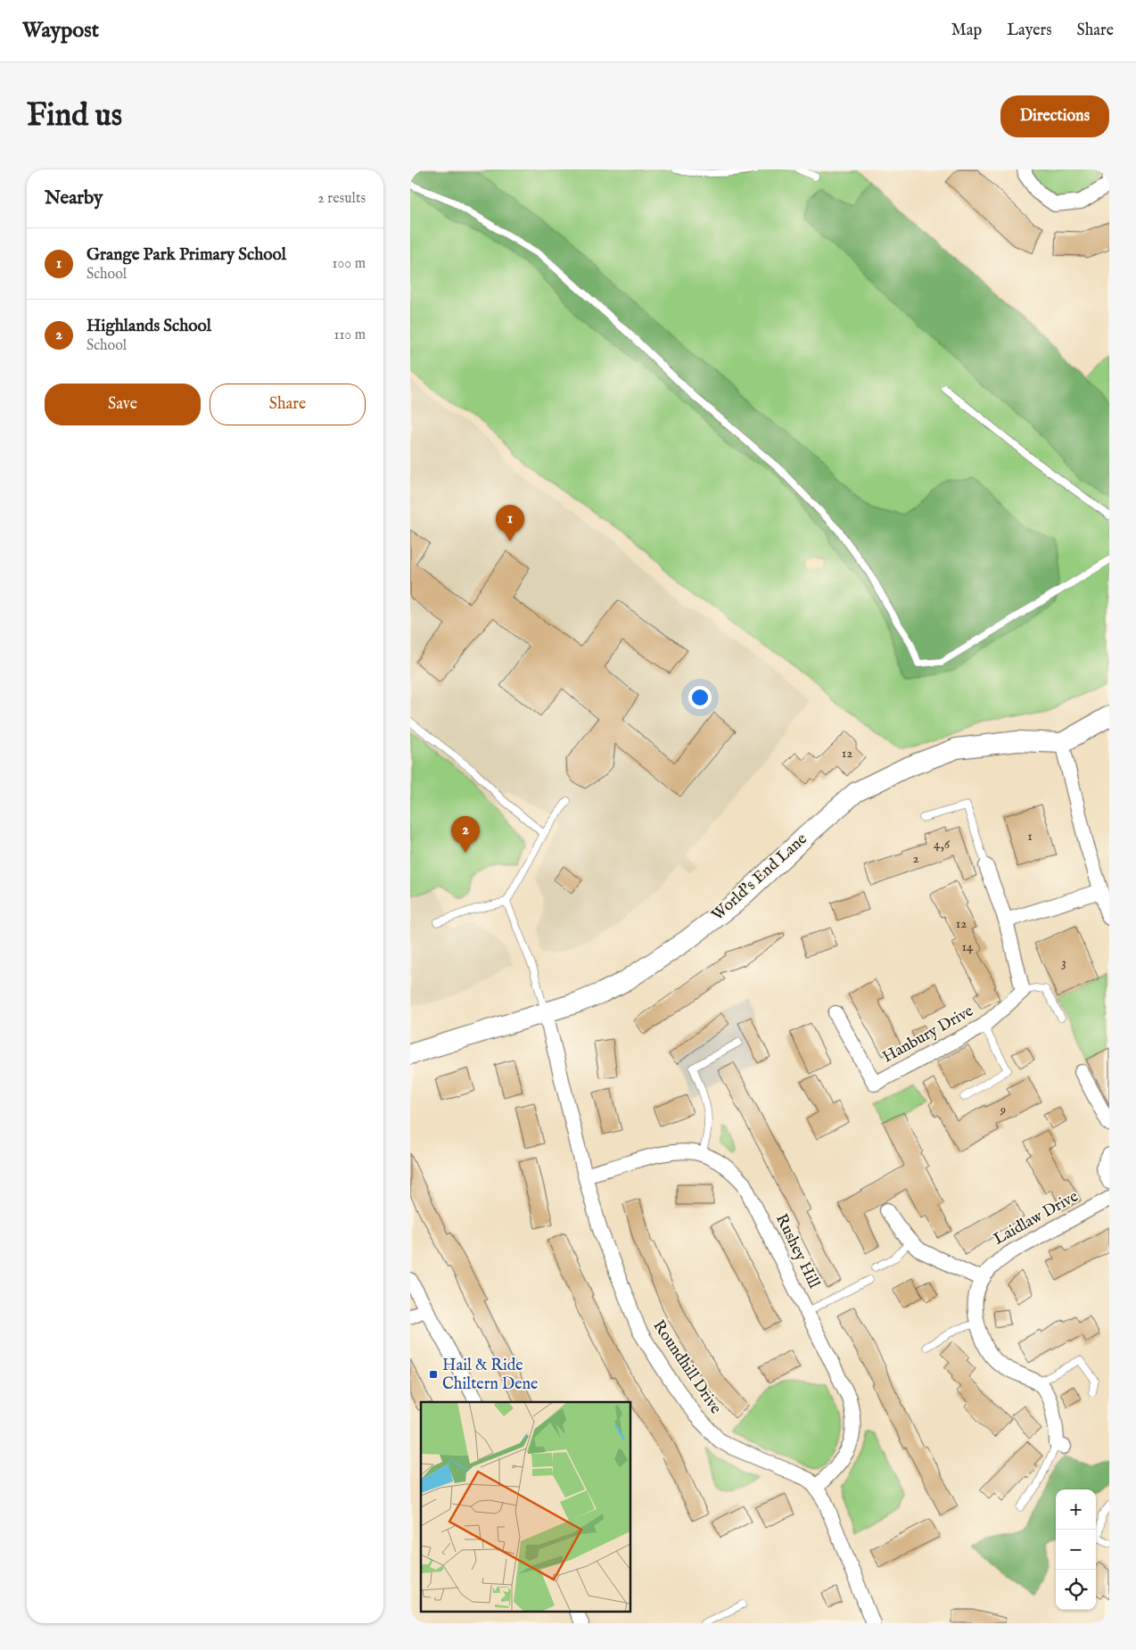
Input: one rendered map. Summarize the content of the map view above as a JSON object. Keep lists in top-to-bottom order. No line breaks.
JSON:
{"streets":{"street":["World's End Lane","Hanbury Drive","Laidlaw Drive","Rushey Hill","Roundhill Drive"]},"crossings":[["World's End Lane","Roundhill Drive"],["Rushey Hill","Roundhill Drive"]],"places":{"transit":["Hail & Ride Chiltern Dene"]},"house_numbers":["12","1","4,6","2","12","14","3","9"],"page":{"header":"Waypost","nav":["Map","Layers","Share"],"buttons":["Directions",["Save","Share"]],"title":"Find us","heading":["Nearby","2 results"],"list":[{"mark":"1","name":"Grange Park Primary School","note":"School","value":"100 m"},{"mark":"2","name":"Highlands School","note":"School","value":"110 m"}],"pins":["1","2"],"map_buttons":["+","−"]}}
